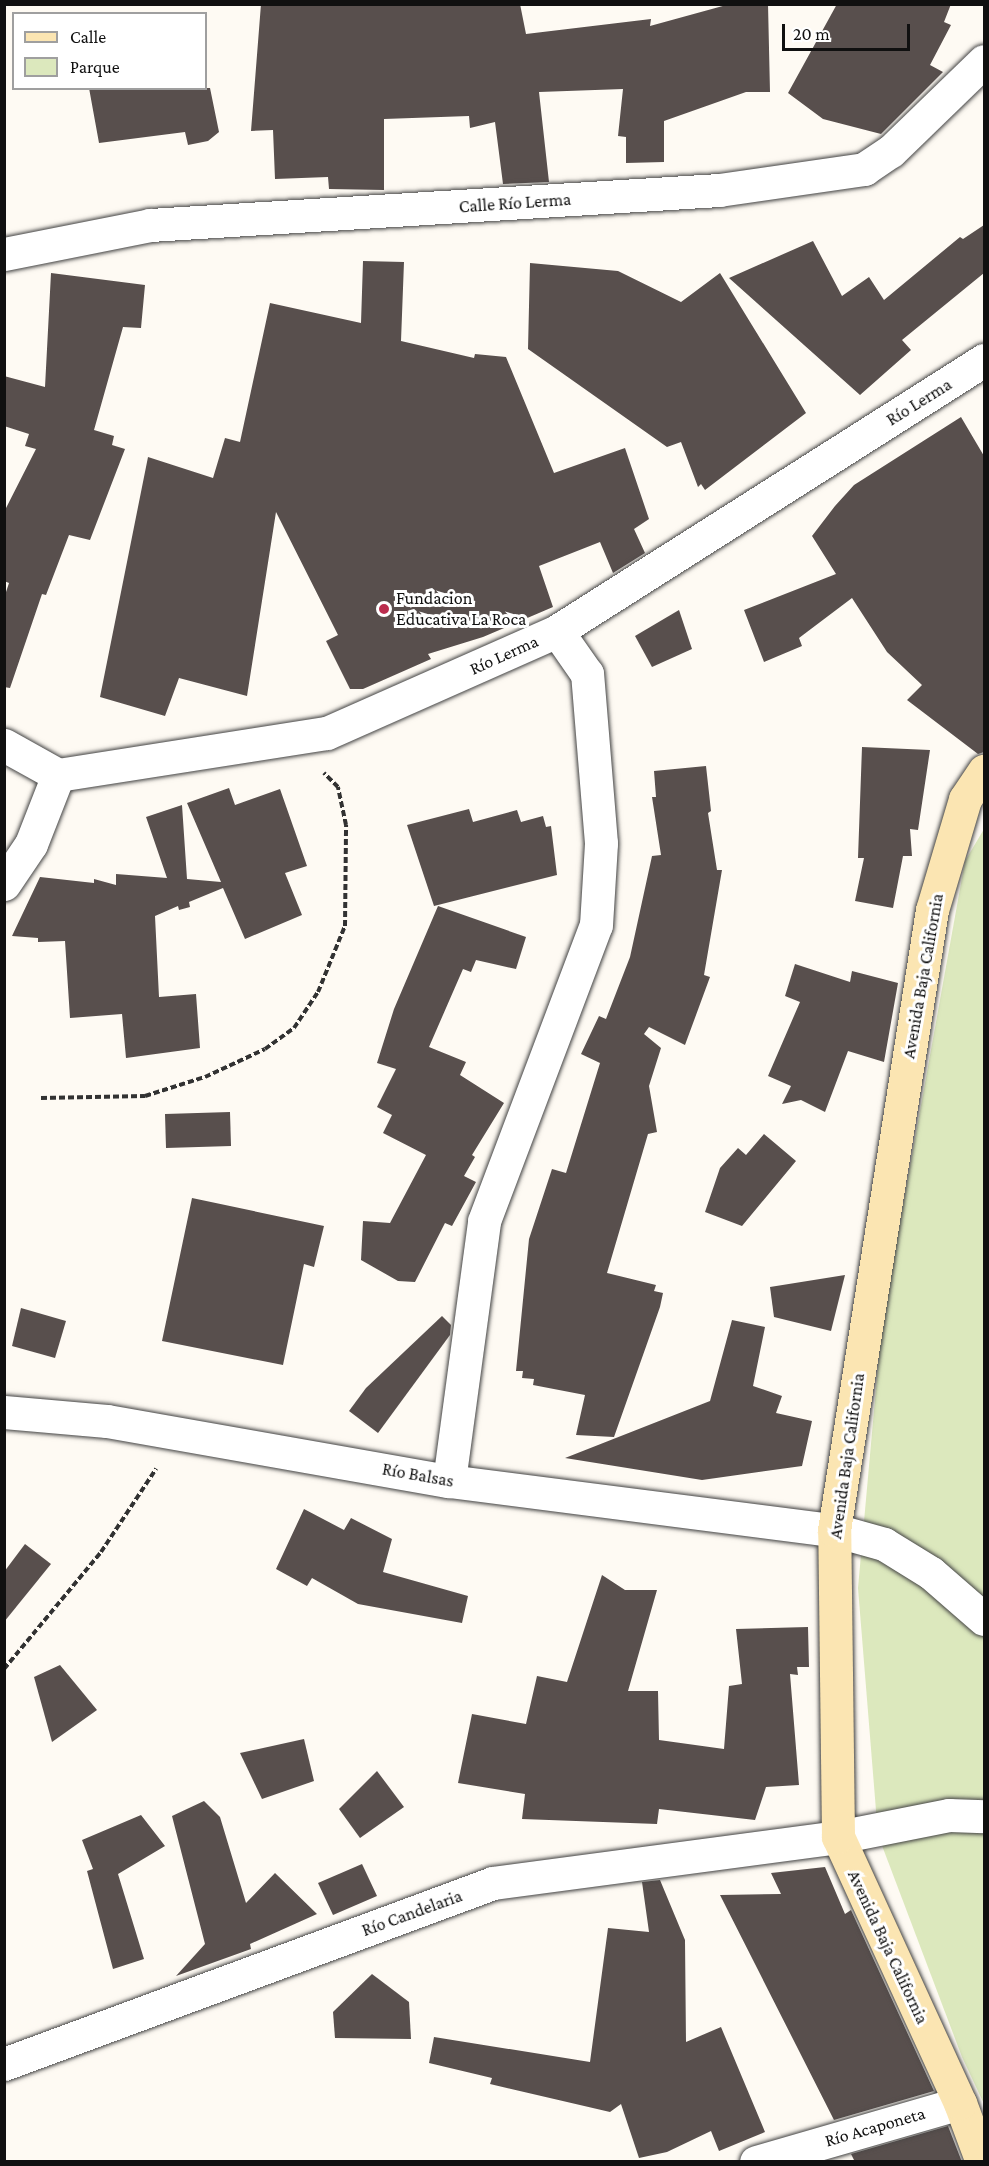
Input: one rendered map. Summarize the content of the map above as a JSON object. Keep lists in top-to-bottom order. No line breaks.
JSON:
{"streets":{"street":["Calle Río Lerma","Río Lerma","Avenida Baja California","Río Balsas","Río Candelaria","Río Acaponeta"]},"crossings":[["Avenida Baja California","Río Balsas"],["Avenida Baja California","Río Candelaria"],["Avenida Baja California","Río Acaponeta"]],"places":["Fundacion Educativa La Roca"],"legend":["Calle","Parque"],"scale_bar":"20 m"}
